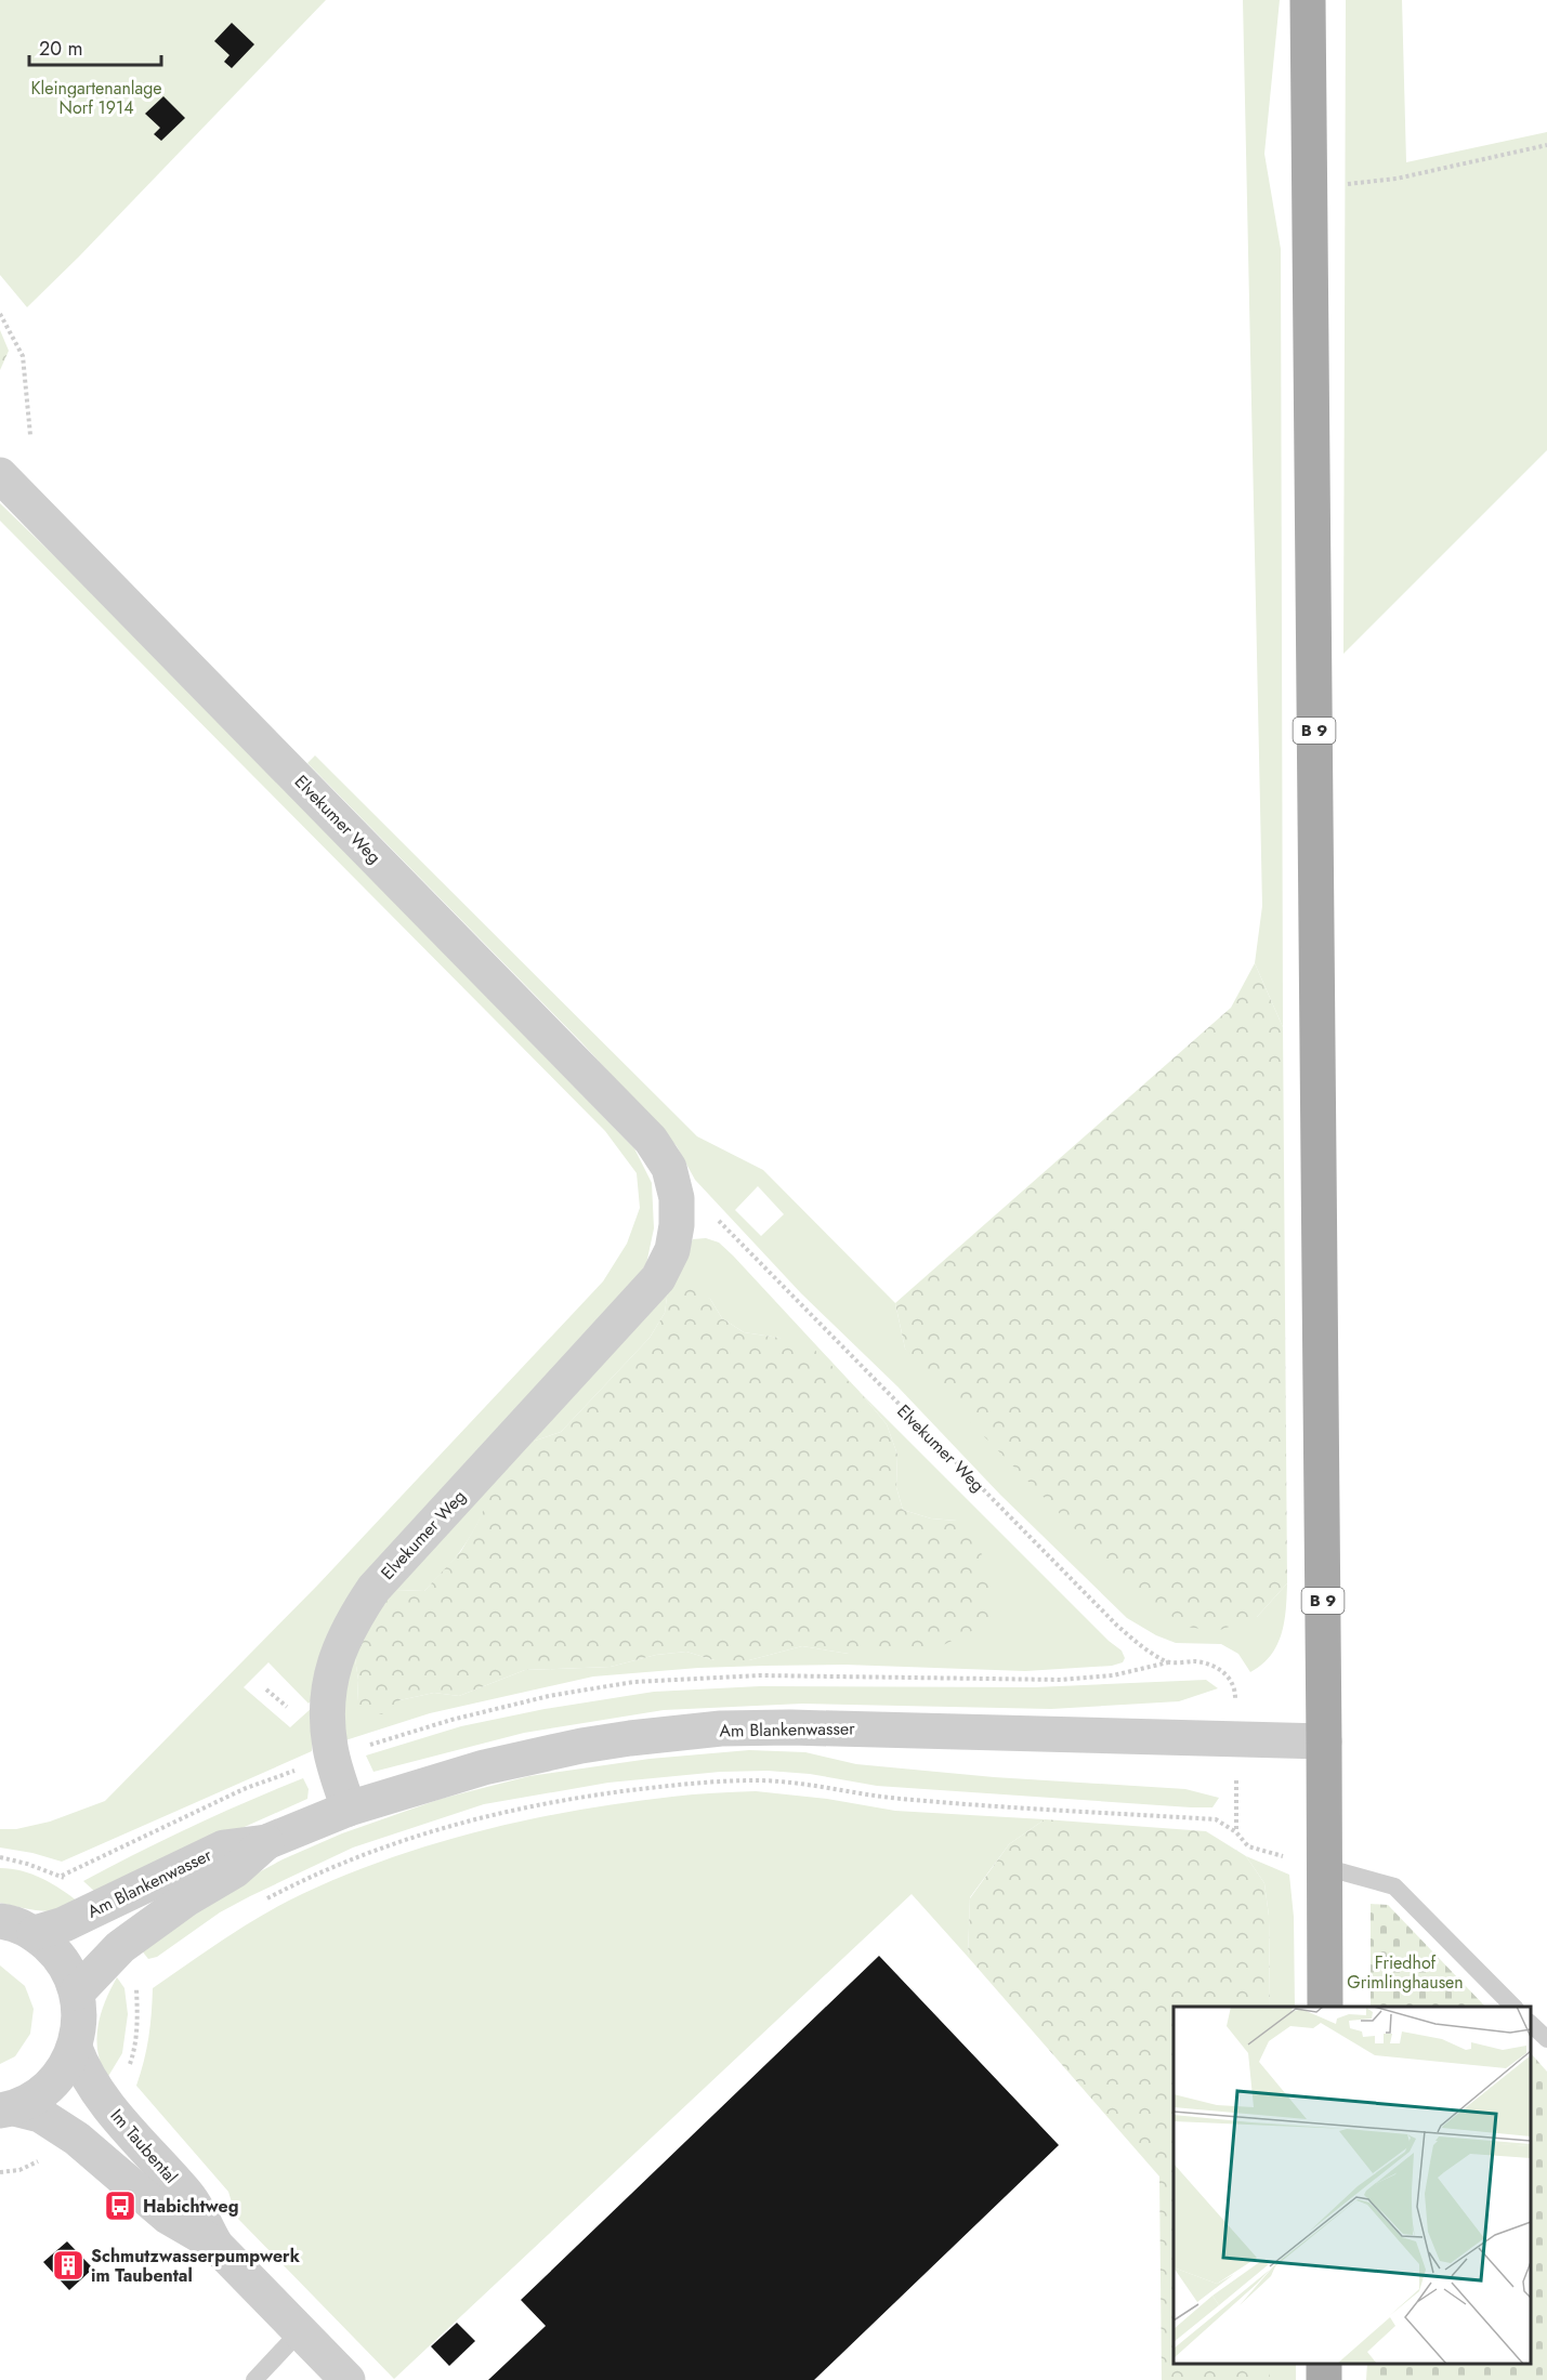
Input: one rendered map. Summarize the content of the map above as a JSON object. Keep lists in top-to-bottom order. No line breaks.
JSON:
{"streets":{"main road":["B 9"],"street":["Elvekumer Weg","Am Blankenwasser","Im Taubental"]},"crossings":[["B 9","Am Blankenwasser"],["Elvekumer Weg","Am Blankenwasser"]],"parks":["Kleingartenanlage Norf 1914","Friedhof Grimlinghausen"],"places":{"bus stop":["Habichtweg"],"building":["Schmutzwasserpumpwerk im Taubental"]},"scale_bar":"20 m"}
